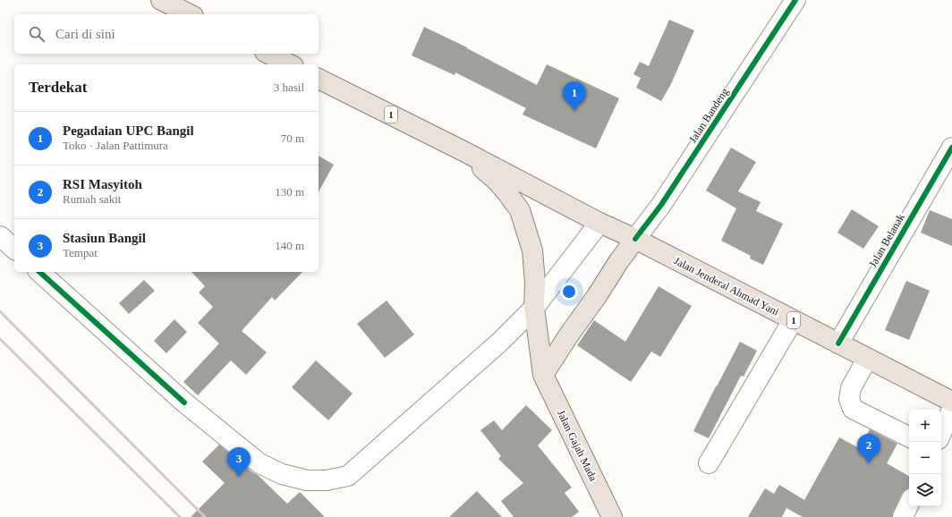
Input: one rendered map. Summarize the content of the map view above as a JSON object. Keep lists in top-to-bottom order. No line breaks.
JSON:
{"streets":{"highway":["1","Jalan Jenderal Ahmad Yani","Jalan Gajah Mada"],"street":["Jalan Bandeng","Jalan Belanak"]},"crossings":[["1","Jalan Bandeng"],["1","Jalan Jenderal Ahmad Yani"],["1","Jalan Gajah Mada"],["Jalan Bandeng","Jalan Jenderal Ahmad Yani"],["Jalan Belanak","Jalan Jenderal Ahmad Yani"]],"page":{"search":"Cari di sini","heading":["Terdekat","3 hasil"],"pins":["1","2","3"],"list":[{"mark":"1","name":"Pegadaian UPC Bangil","note":"Toko · Jalan Pattimura","value":"70 m"},{"mark":"2","name":"RSI Masyitoh","note":"Rumah sakit","value":"130 m"},{"mark":"3","name":"Stasiun Bangil","note":"Tempat","value":"140 m"}],"map_buttons":["+","−"]}}
